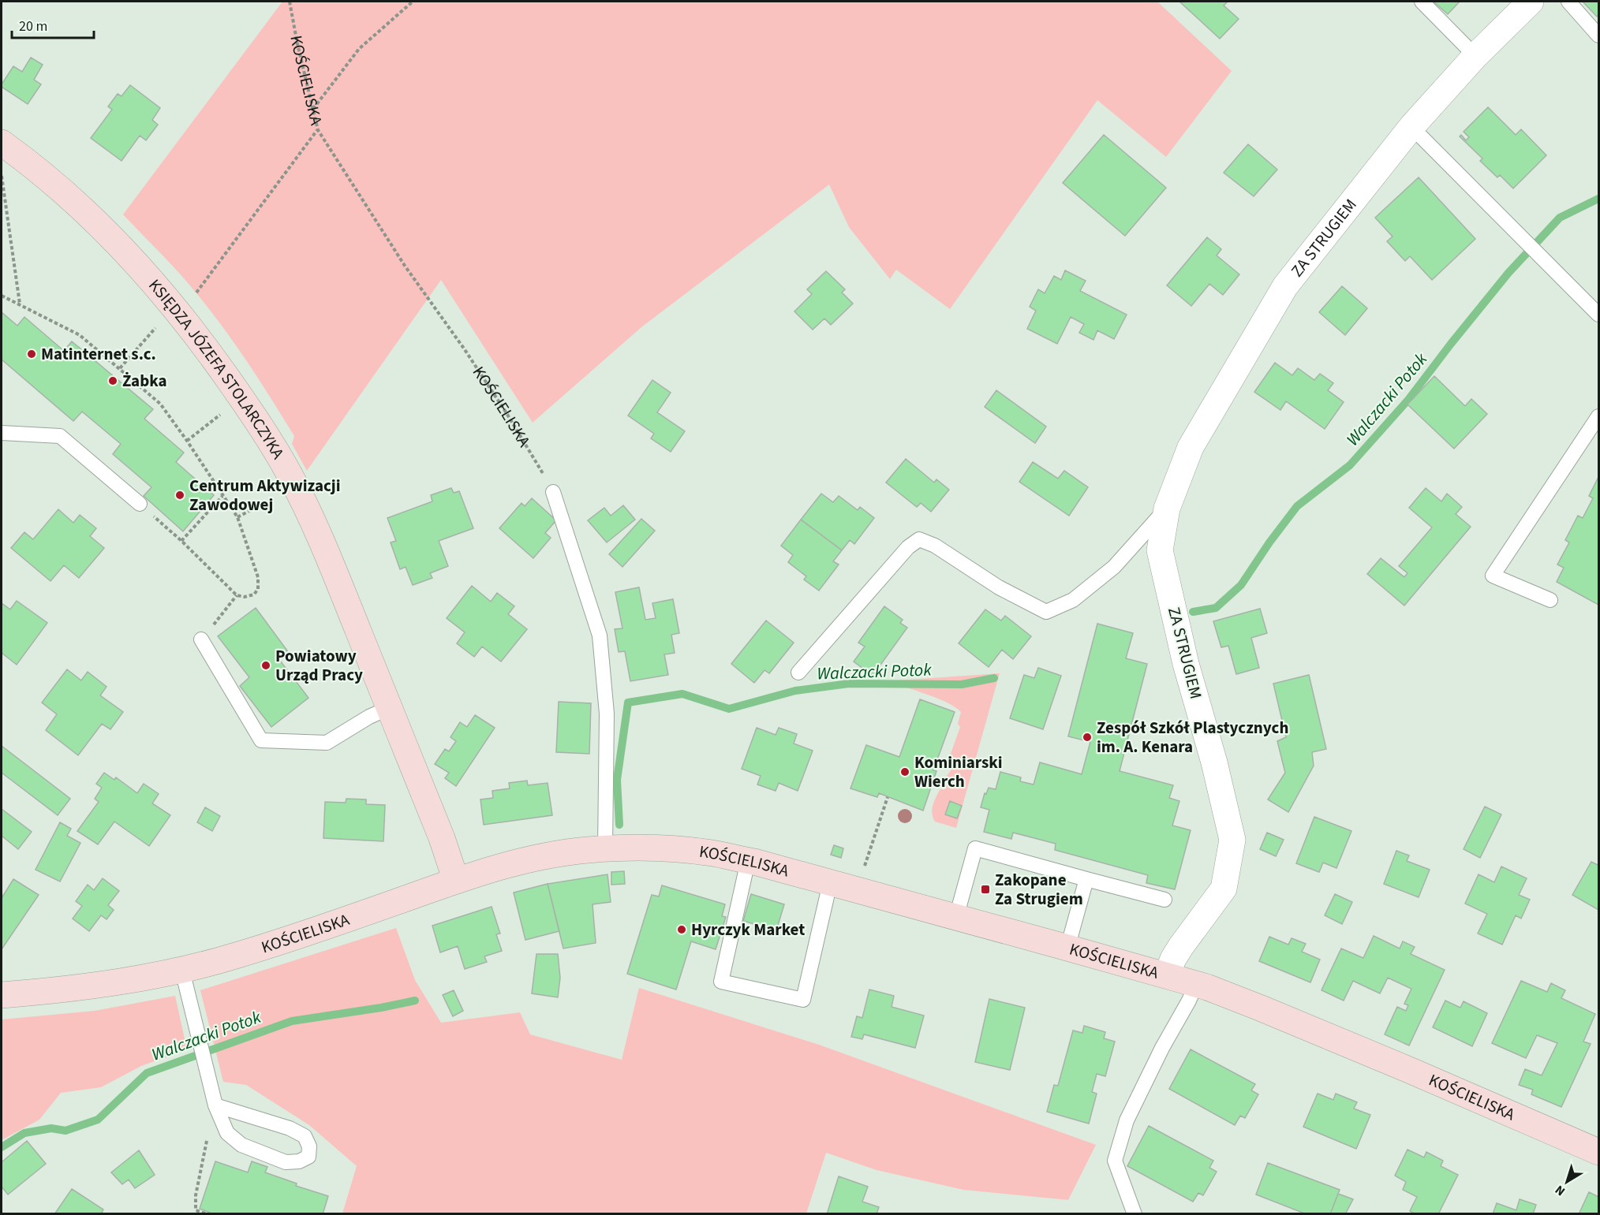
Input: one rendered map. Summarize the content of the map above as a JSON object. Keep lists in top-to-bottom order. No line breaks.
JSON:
{"streets":{"main road":["KOŚCIELISKA","KSIĘDZA JÓZEFA STOLARCZYKA"],"street":["ZA STRUGIEM"]},"crossings":[["KOŚCIELISKA","ZA STRUGIEM"],["KOŚCIELISKA","KSIĘDZA JÓZEFA STOLARCZYKA"]],"water":["Walczacki Potok"],"places":{"other":["Matinternet s.c.","Żabka","Centrum Aktywizacji Zawodowej","Powiatowy Urząd Pracy","Zespół Szkół Plastycznych im. A. Kenara","Kominiarski Wierch","Hyrczyk Market"],"transit":["Zakopane Za Strugiem"]},"scale_bar":"20 m","north":"bottom left"}
